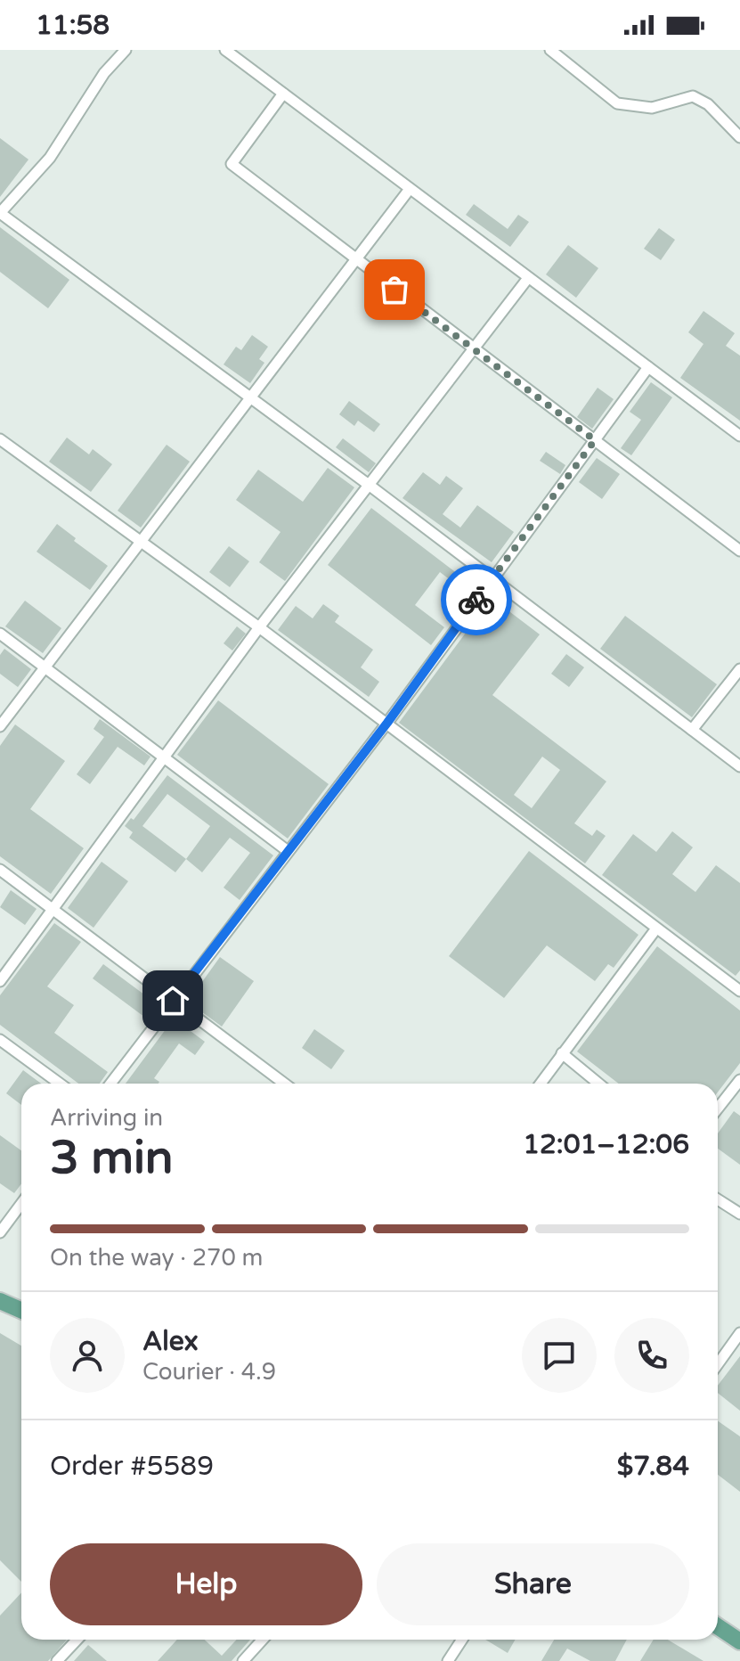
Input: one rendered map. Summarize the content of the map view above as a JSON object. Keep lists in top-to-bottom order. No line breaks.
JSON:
{"page":{"status":"11:58","heading":["3 min","Arriving in","12:01–12:06"],"panel":["Alex","Courier · 4.9","Order #5589","$7.84"],"bar":"On the way · 270 m","buttons":["Help","Share"]}}
